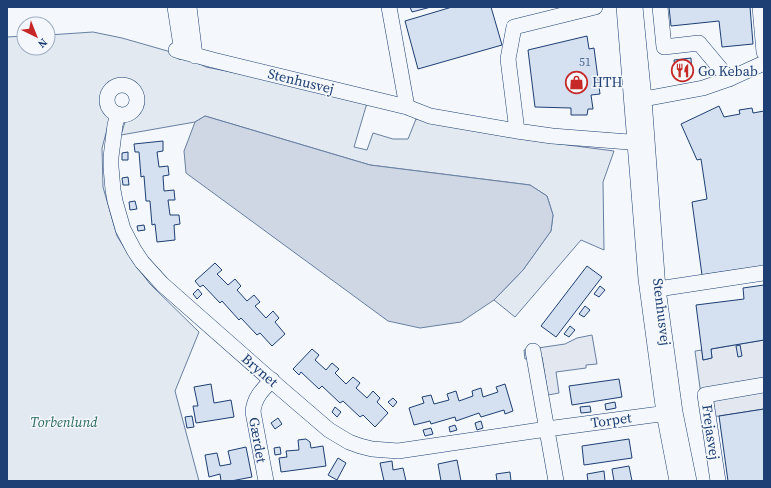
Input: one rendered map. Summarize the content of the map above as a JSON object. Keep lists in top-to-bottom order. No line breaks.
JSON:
{"streets":{"street":["Stenhusvej","Brynet","Torpet","Frejasvej","Gærdet"]},"crossings":[["Stenhusvej","Torpet"],["Brynet","Torpet"],["Brynet","Gærdet"]],"parks":["Torbenlund"],"places":{"restaurant":["Go Kebab"],"shop":["HTH"]},"house_numbers":["51"],"north":"bottom right"}
